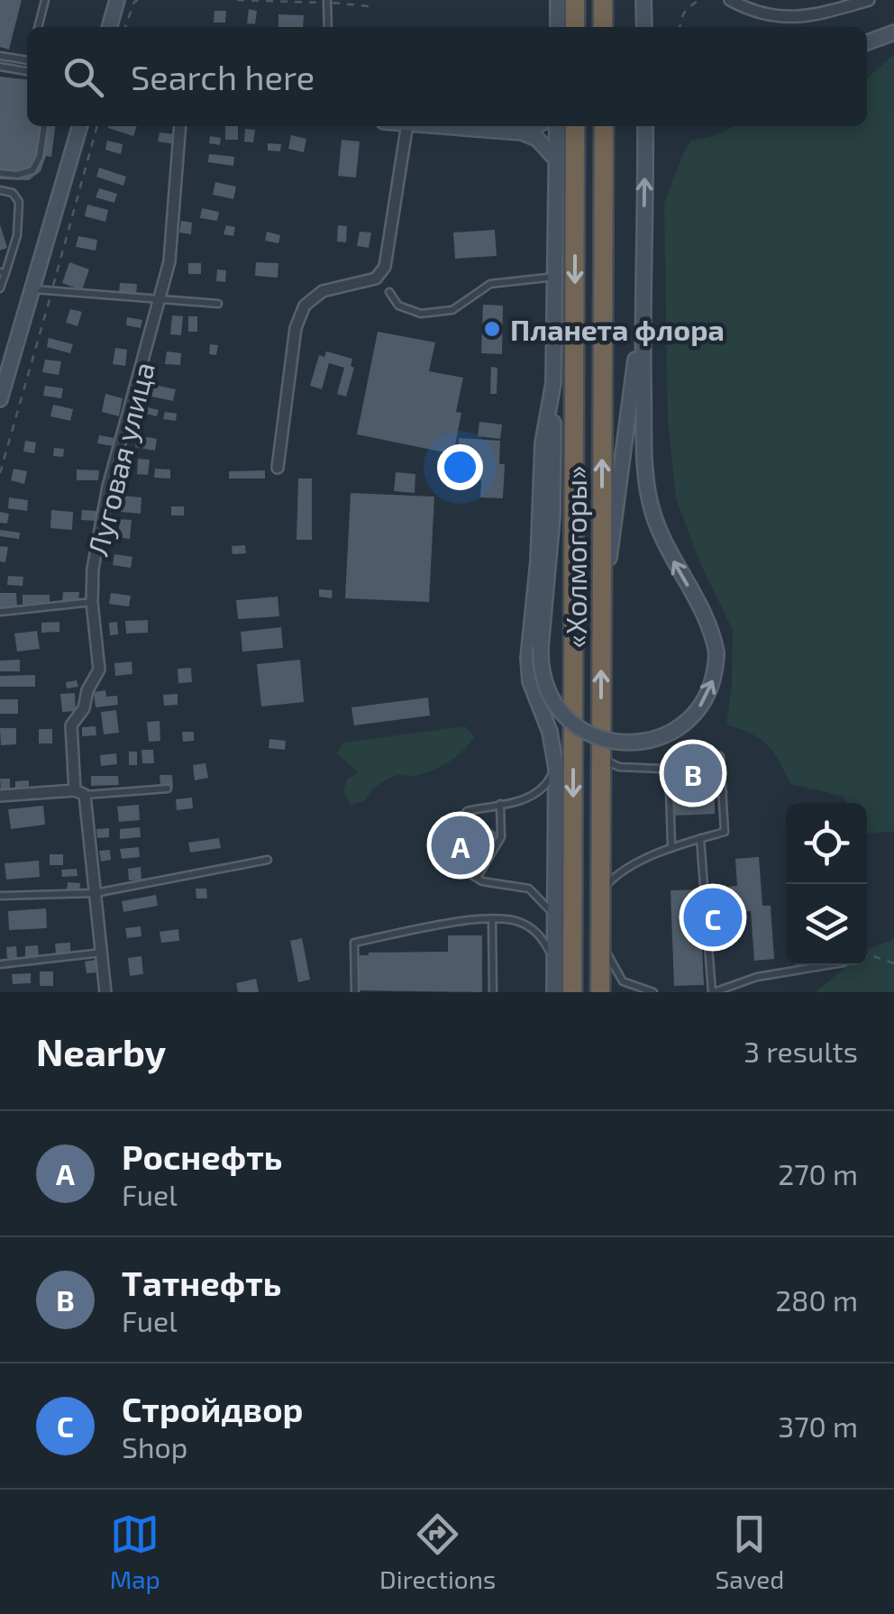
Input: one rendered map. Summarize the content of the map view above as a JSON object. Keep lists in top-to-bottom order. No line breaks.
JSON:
{"streets":{"highway":["«Холмогоры»"],"street":["Луговая улица"]},"places":["Планета флора"],"page":{"search":"Search here","pins":["B","A","C"],"heading":["Nearby","3 results"],"list":[{"mark":"A","name":"Роснефть","note":"Fuel","value":"270 m"},{"mark":"B","name":"Татнефть","note":"Fuel","value":"280 m"},{"mark":"C","name":"Стройдвор","note":"Shop","value":"370 m"}],"nav":["Map","Directions","Saved"]}}
